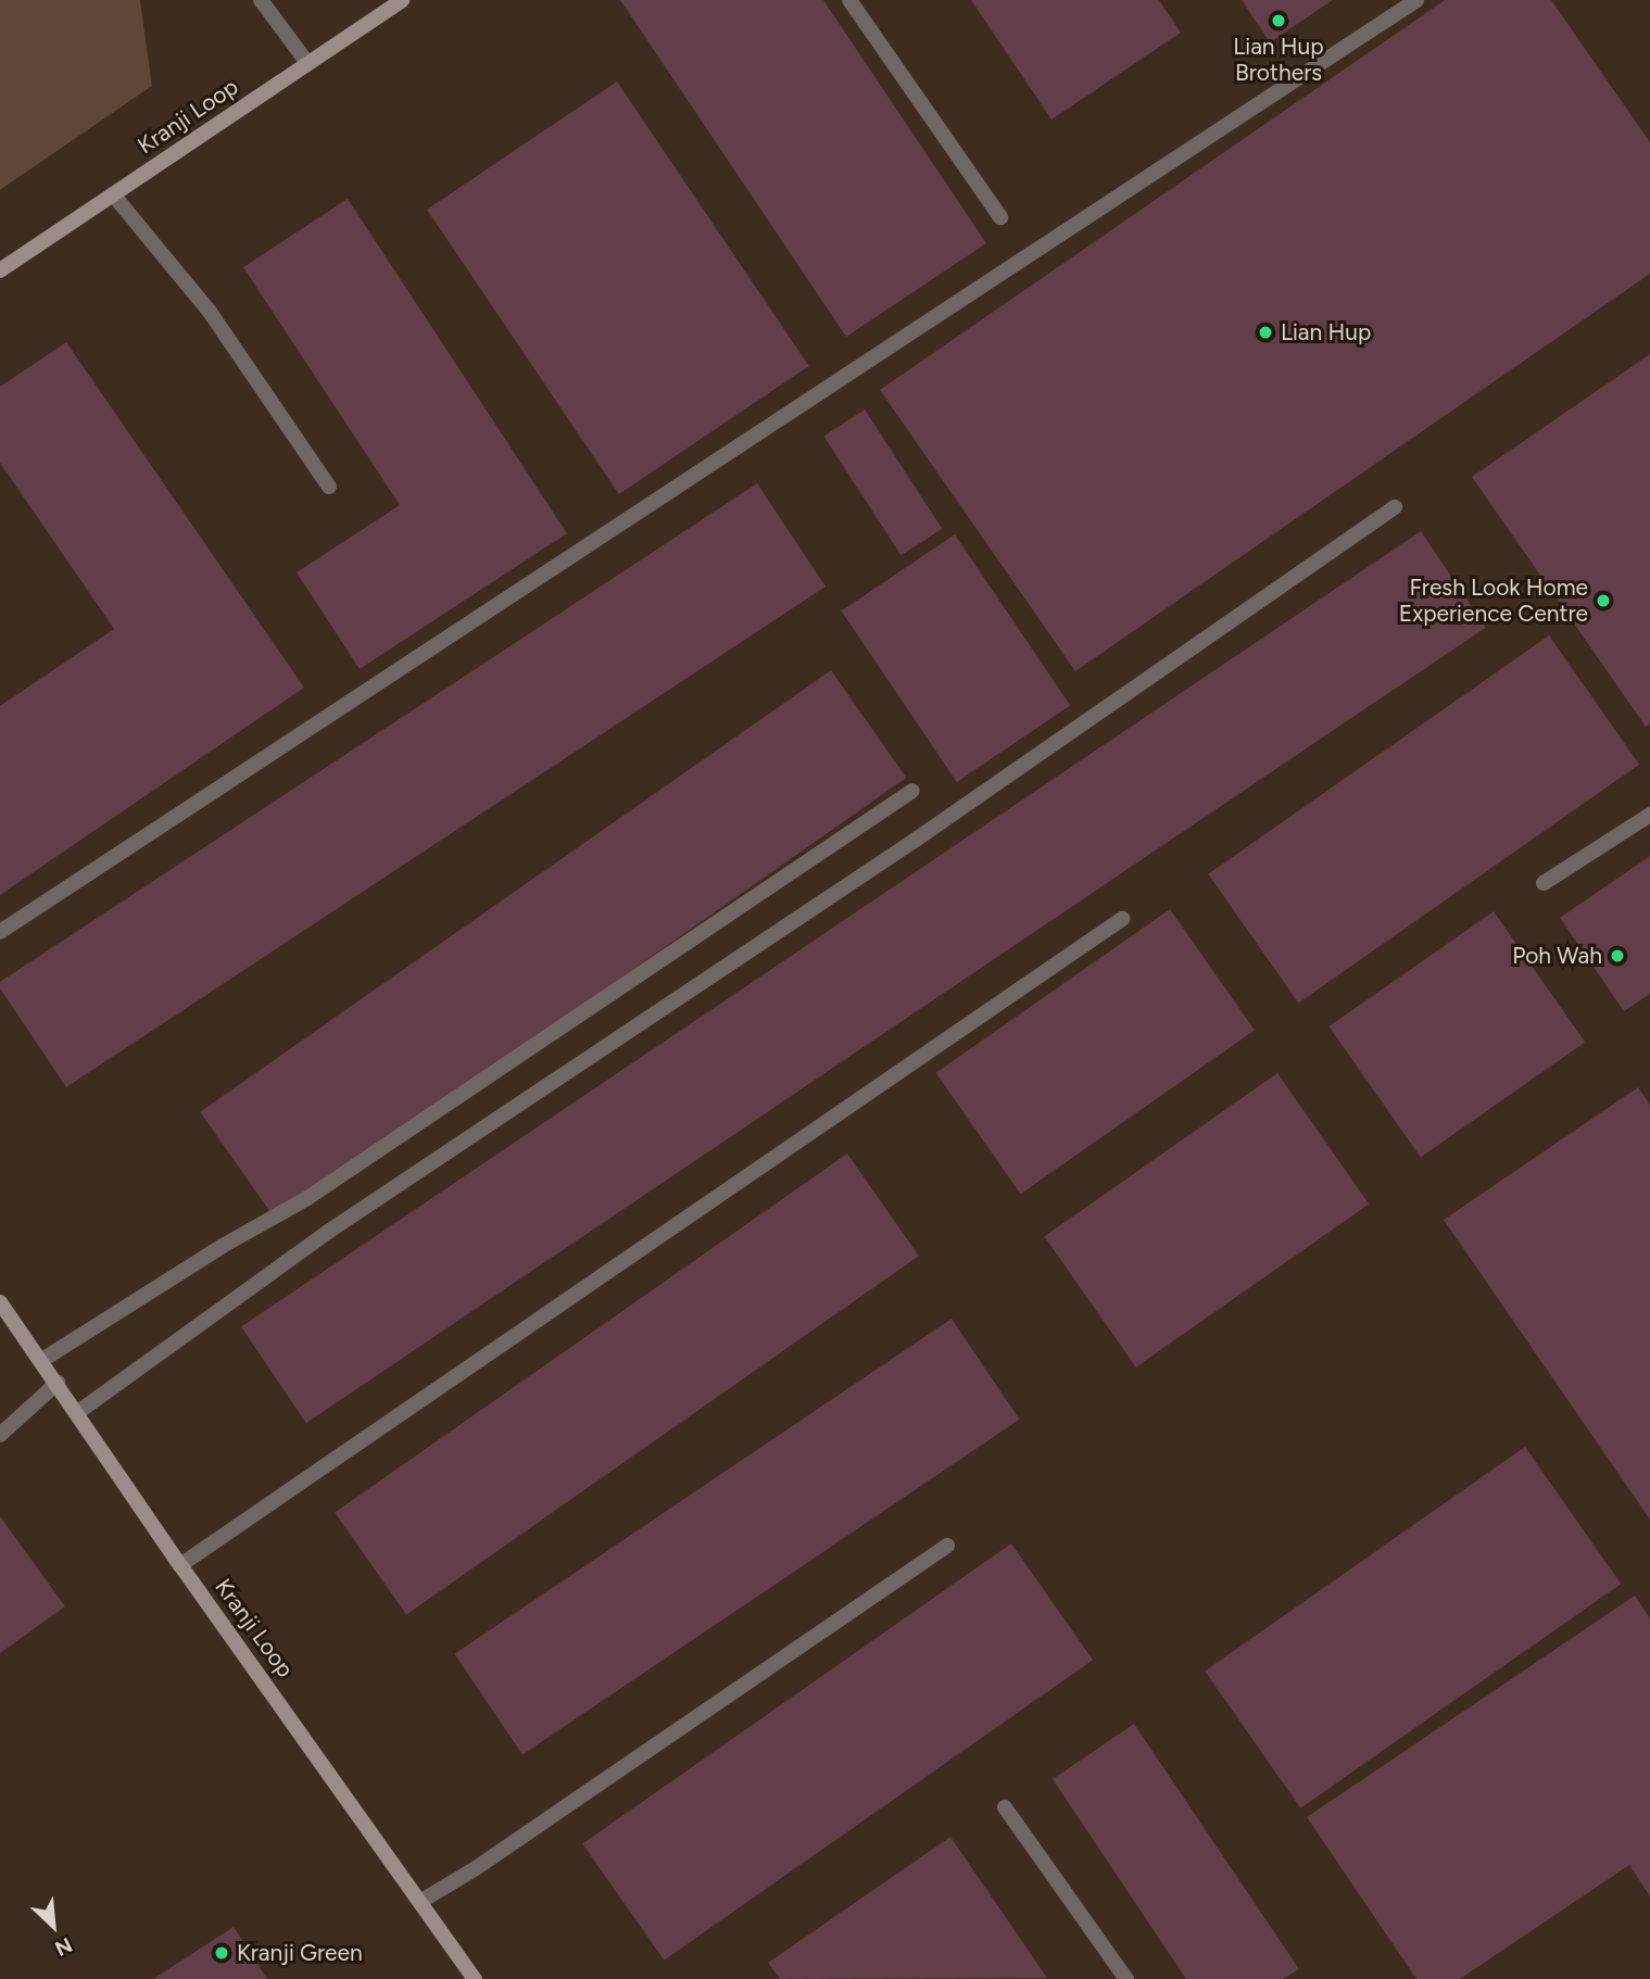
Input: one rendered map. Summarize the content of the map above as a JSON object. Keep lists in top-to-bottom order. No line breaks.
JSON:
{"streets":{"street":["Kranji Loop"]},"places":["Lian Hup Brothers","Lian Hup","Fresh Look Home Experience Centre","Poh Wah","Kranji Green"],"north":"bottom right"}
